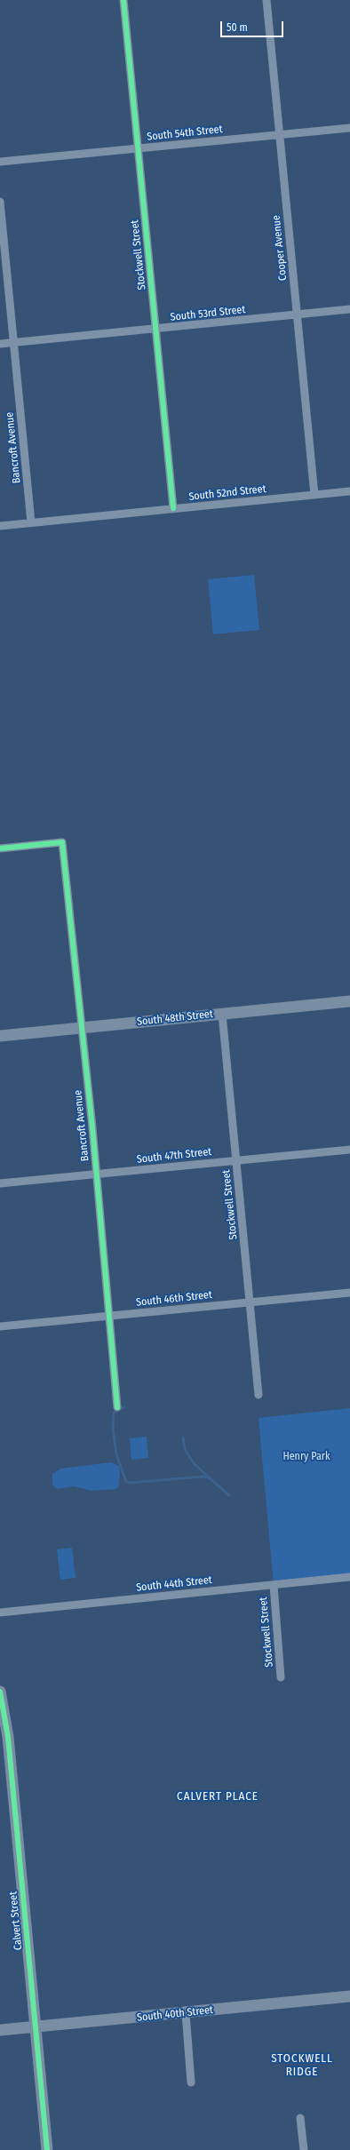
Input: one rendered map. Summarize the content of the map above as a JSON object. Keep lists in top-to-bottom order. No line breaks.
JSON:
{"streets":{"main road":["South 48th Street","Calvert Street","South 40th Street"],"street":["South 54th Street","Cooper Avenue","Stockwell Street","South 53rd Street","Bancroft Avenue","South 52nd Street","South 47th Street","South 46th Street","South 44th Street"]},"crossings":[["South 54th Street","Cooper Avenue"],["South 54th Street","Stockwell Street"],["Cooper Avenue","South 53rd Street"],["Cooper Avenue","South 52nd Street"],["Stockwell Street","South 53rd Street"],["Stockwell Street","South 52nd Street"],["Stockwell Street","South 48th Street"],["Stockwell Street","South 47th Street"],["Stockwell Street","South 46th Street"],["Stockwell Street","South 44th Street"],["South 53rd Street","Bancroft Avenue"],["Bancroft Avenue","South 52nd Street"],["Bancroft Avenue","South 48th Street"],["Bancroft Avenue","South 47th Street"],["Bancroft Avenue","South 46th Street"],["Calvert Street","South 40th Street"]],"districts":["CALVERT PLACE","STOCKWELL RIDGE"],"parks":["Henry Park"],"scale_bar":"50 m"}
